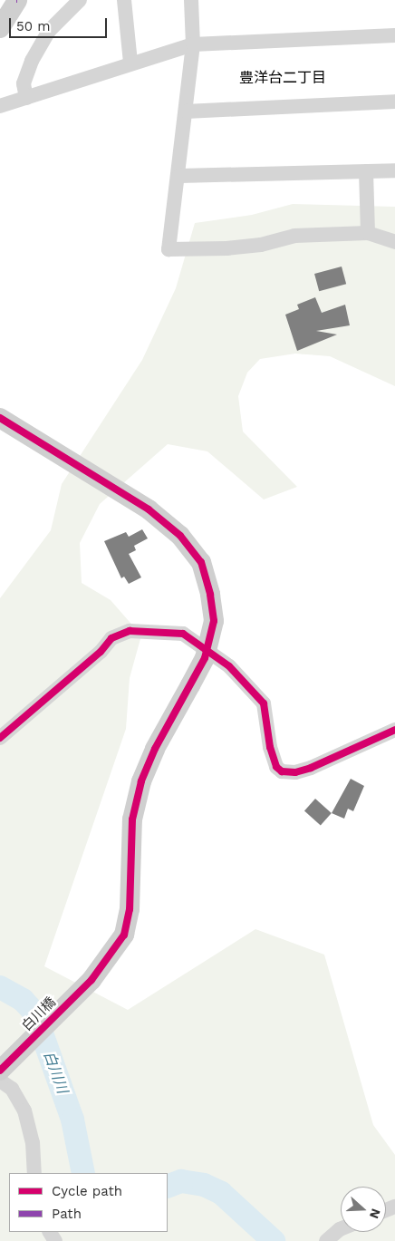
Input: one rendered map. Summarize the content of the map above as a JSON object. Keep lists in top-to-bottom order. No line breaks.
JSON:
{"streets":{"street":["白川橋"]},"districts":["豊洋台二丁目"],"water":["白川川"],"legend":["Cycle path","Path"],"scale_bar":"50 m","north":"right"}
